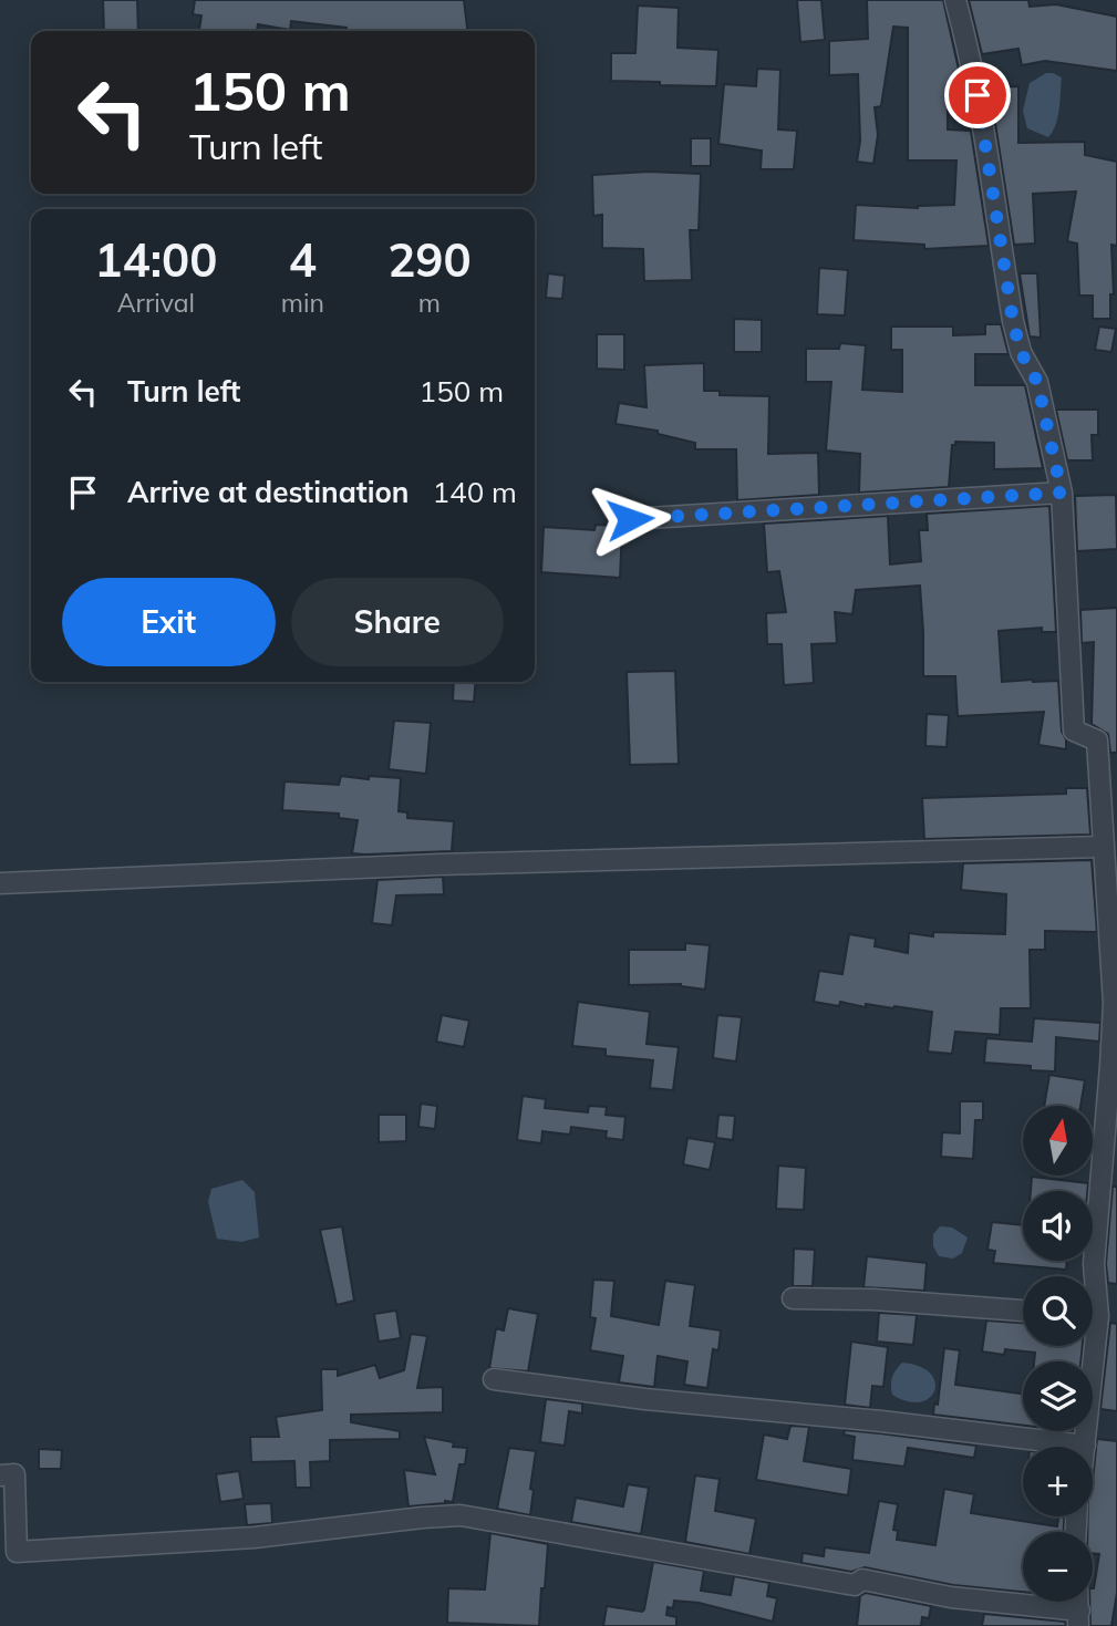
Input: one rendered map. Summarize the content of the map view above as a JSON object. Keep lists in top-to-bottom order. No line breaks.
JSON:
{"north":"top","page":{"turn":["150 m","Turn left"],"eta":["14:00","Arrival","4","min","290","m"],"list":[{"name":"Turn left","value":"150 m"},{"name":"Arrive at destination","value":"140 m"}],"buttons":["Exit","Share"],"map_buttons":["+","−"]}}
